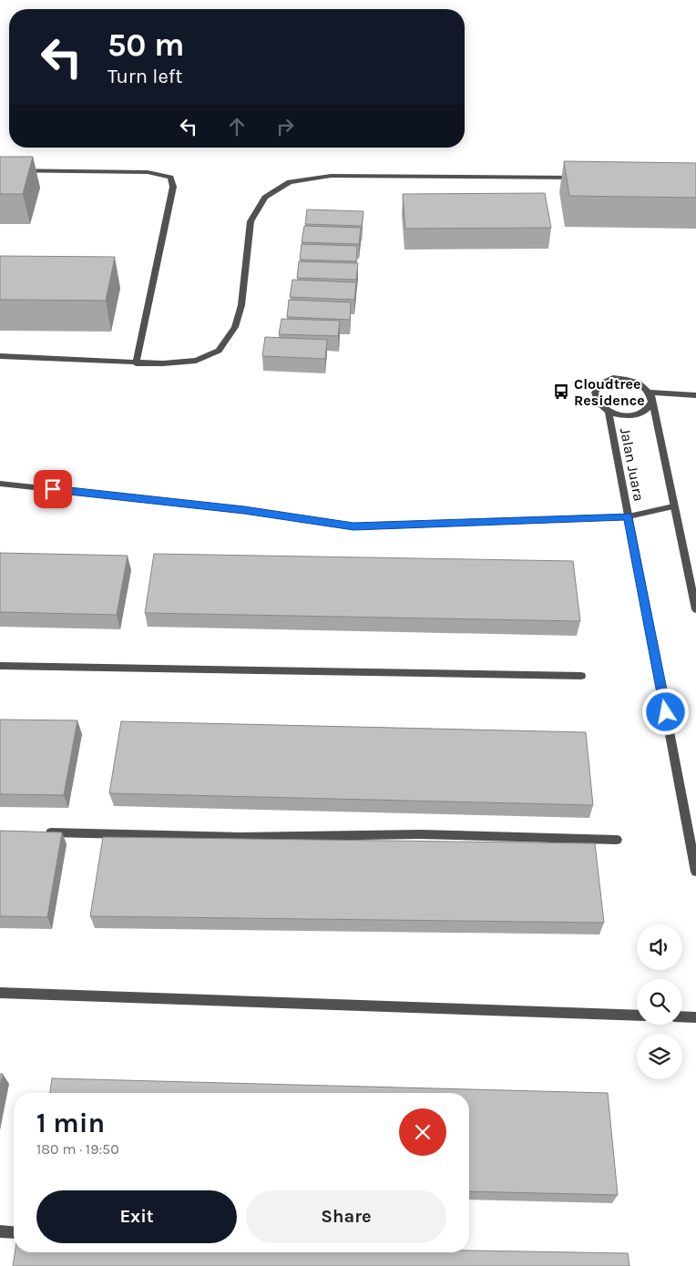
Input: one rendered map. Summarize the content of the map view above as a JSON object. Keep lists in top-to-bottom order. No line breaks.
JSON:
{"streets":{"street":["Jalan Juara"]},"places":{"bus stop":["Cloudtree Residence"]},"page":{"turn":["50 m","Turn left"],"heading":["1 min","180 m · 19:50"],"buttons":["Exit","Share"]}}
